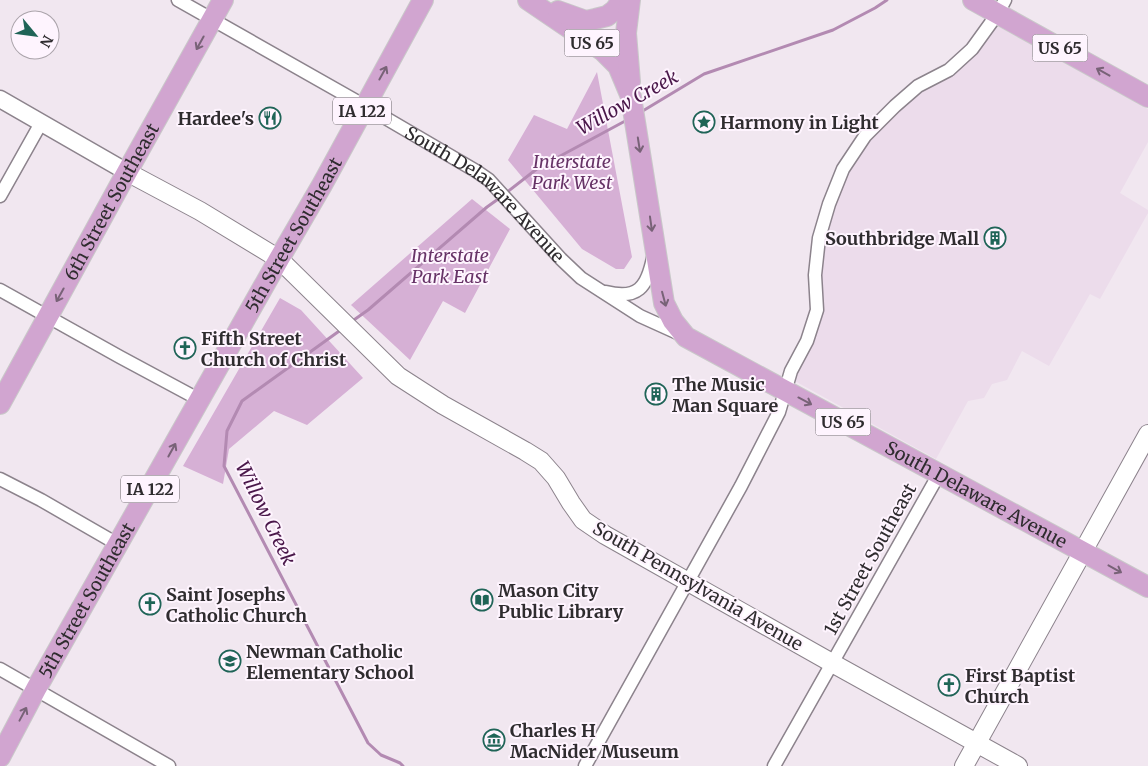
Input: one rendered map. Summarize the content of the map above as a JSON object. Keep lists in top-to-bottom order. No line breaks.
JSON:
{"streets":{"main road":["US 65","IA 122","South Delaware Avenue","6th Street Southeast","5th Street Southeast","South Pennsylvania Avenue"],"street":["1st Street Southeast"]},"crossings":[["US 65","South Delaware Avenue"],["South Delaware Avenue","6th Street Southeast"],["South Delaware Avenue","5th Street Southeast"],["South Delaware Avenue","1st Street Southeast"],["6th Street Southeast","South Pennsylvania Avenue"],["5th Street Southeast","South Pennsylvania Avenue"],["1st Street Southeast","South Pennsylvania Avenue"]],"one_way":["6th Street Southeast","5th Street Southeast"],"water":["Willow Creek"],"parks":["Interstate Park West","Interstate Park East"],"places":{"restaurant":["Hardee's"],"place":["Harmony in Light"],"building":["Southbridge Mall","The Music Man Square"],"church":["Fifth Street Church of Christ","Saint Josephs Catholic Church","First Baptist Church"],"library":["Mason City Public Library"],"school or university":["Newman Catholic Elementary School"],"museum":["Charles H MacNider Museum"]},"north":"bottom right"}
